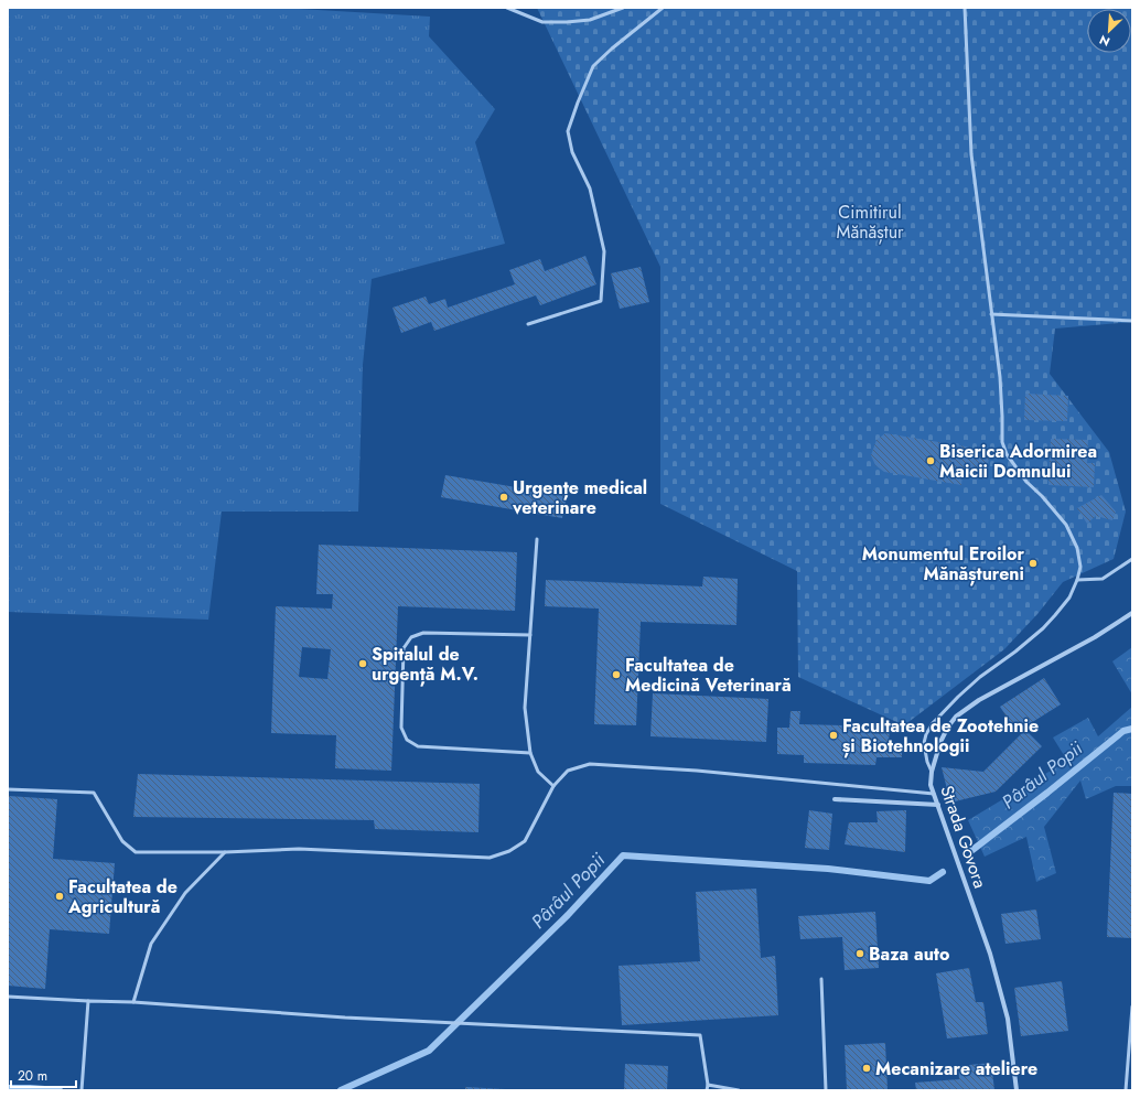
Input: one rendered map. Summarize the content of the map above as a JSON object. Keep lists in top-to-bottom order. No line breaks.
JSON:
{"streets":{"street":["Strada Govora"]},"water":["Pârâul Popii"],"parks":["Cimitirul Mănăștur"],"places":["Biserica Adormirea Maicii Domnului","Urgențe medical veterinare","Monumentul Eroilor Mănăștureni","Spitalul de urgență M.V.","Facultatea de Medicină Veterinară","Facultatea de Zootehnie și Biotehnologii","Facultatea de Agricultură","Baza auto","Mecanizare ateliere"],"scale_bar":"20 m","north":"bottom left"}
